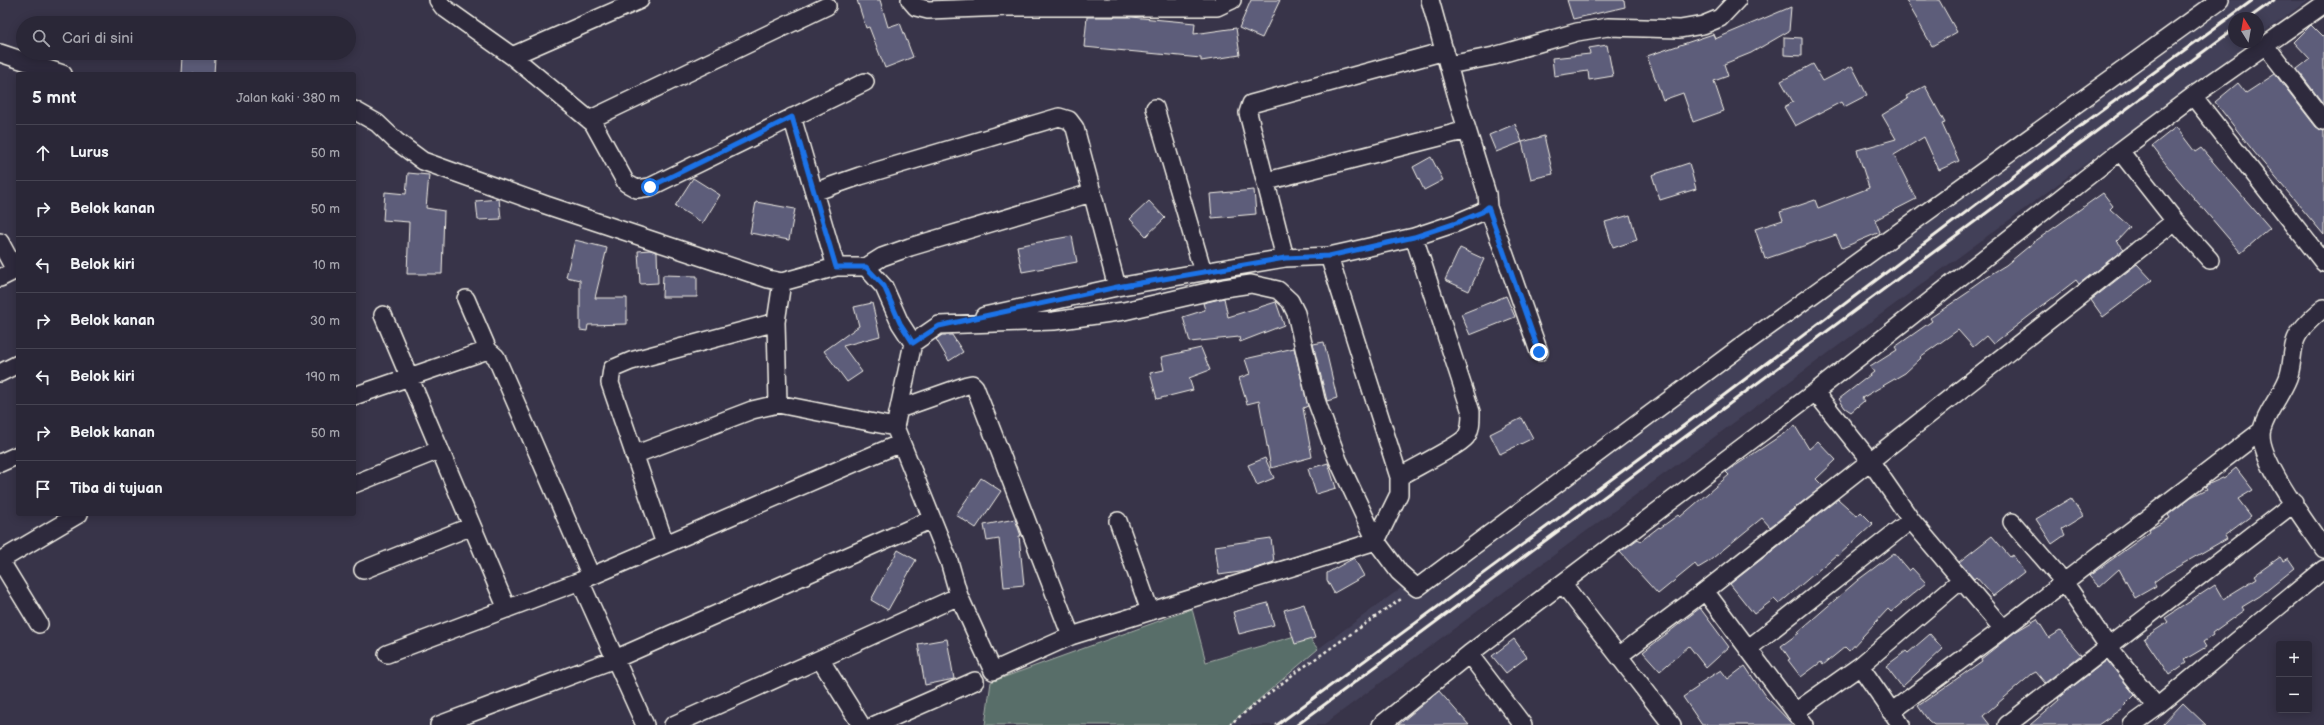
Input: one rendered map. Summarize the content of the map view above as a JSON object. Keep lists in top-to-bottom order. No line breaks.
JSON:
{"north":"top","page":{"search":"Cari di sini","heading":["5 mnt","Jalan kaki · 380 m"],"list":[["Lurus","50 m"],["Belok kanan","50 m"],["Belok kiri","10 m"],["Belok kanan","30 m"],["Belok kiri","190 m"],["Belok kanan","50 m"],"Tiba di tujuan"],"map_buttons":["+","−"]}}
